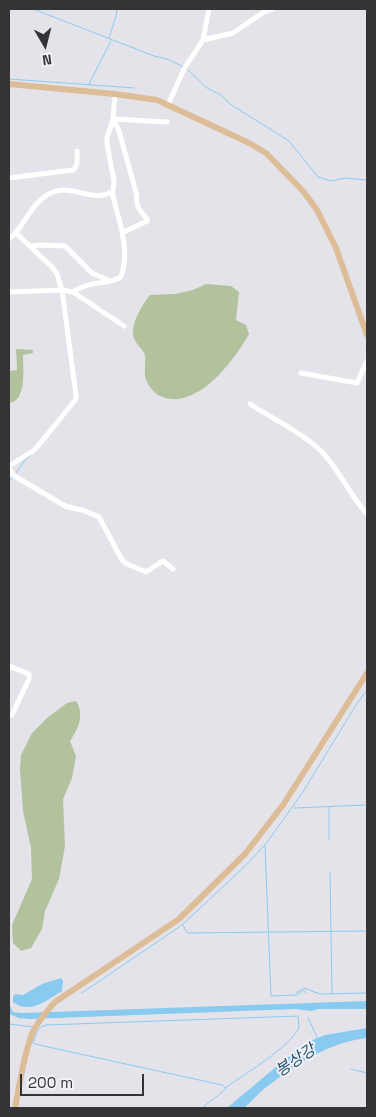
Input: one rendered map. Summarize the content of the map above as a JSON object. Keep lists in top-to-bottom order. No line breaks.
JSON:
{"water":["봉상강"],"scale_bar":"200 m","north":"bottom"}
